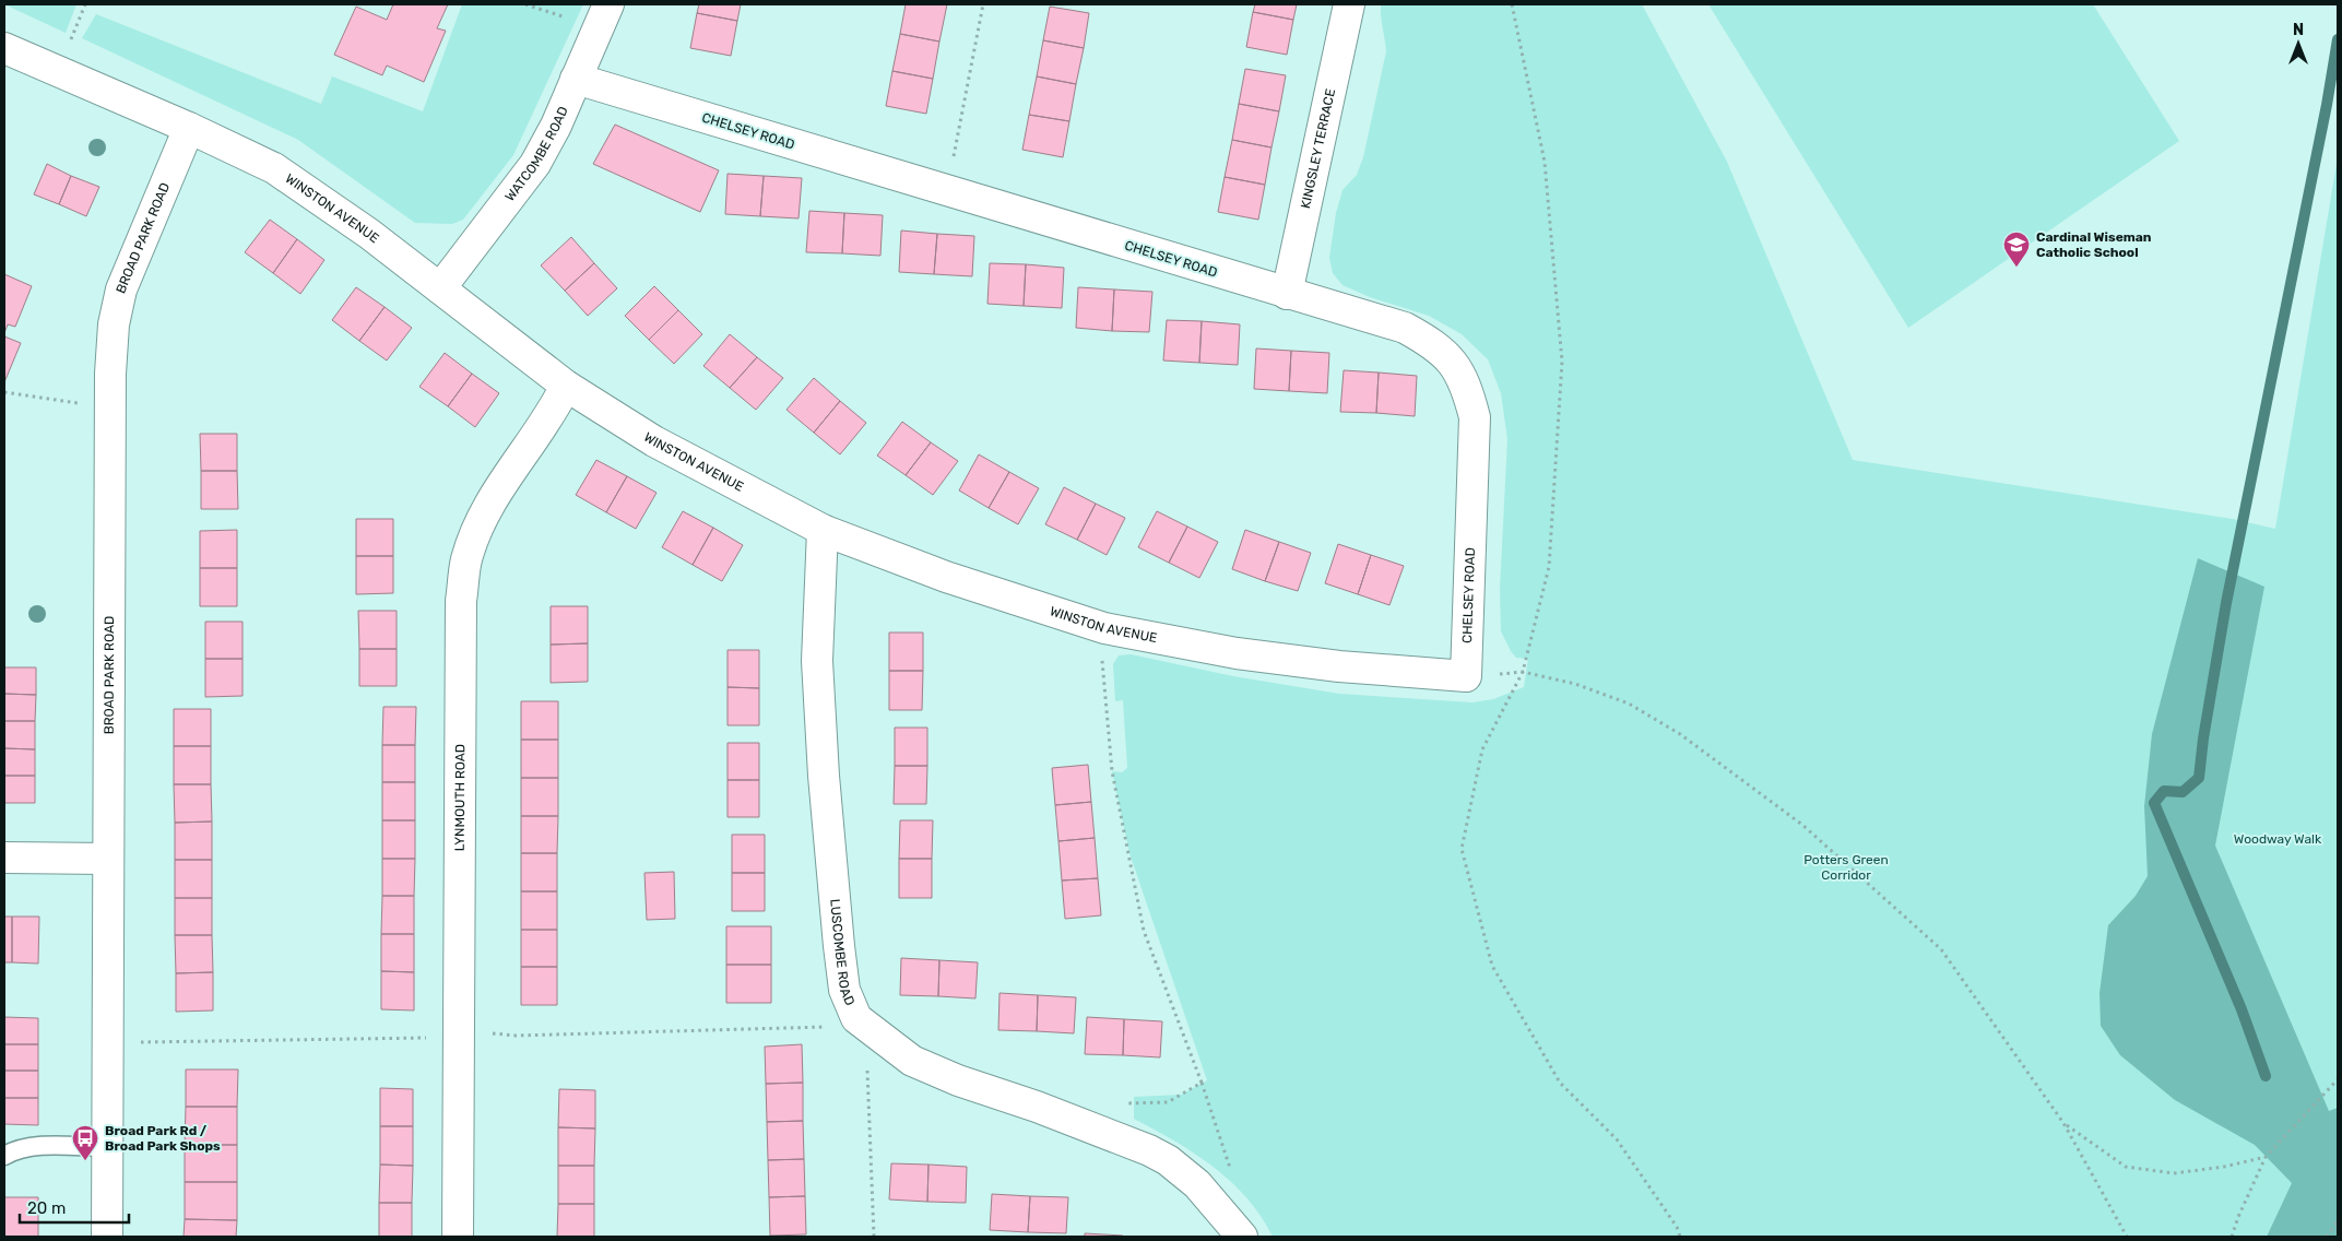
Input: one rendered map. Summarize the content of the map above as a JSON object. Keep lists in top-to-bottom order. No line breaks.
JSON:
{"streets":{"street":["CHELSEY ROAD","KINGSLEY TERRACE","WATCOMBE ROAD","WINSTON AVENUE","BROAD PARK ROAD","LYNMOUTH ROAD","LUSCOMBE ROAD"]},"crossings":[["CHELSEY ROAD","KINGSLEY TERRACE"],["CHELSEY ROAD","WATCOMBE ROAD"],["CHELSEY ROAD","WINSTON AVENUE"],["WATCOMBE ROAD","WINSTON AVENUE"],["WINSTON AVENUE","BROAD PARK ROAD"],["WINSTON AVENUE","LYNMOUTH ROAD"],["WINSTON AVENUE","LUSCOMBE ROAD"]],"parks":["Woodway Walk","Potters Green Corridor"],"places":{"school or university":["Cardinal Wiseman Catholic School"],"bus stop":["Broad Park Rd / Broad Park Shops"]},"scale_bar":"20 m","north":"top"}
